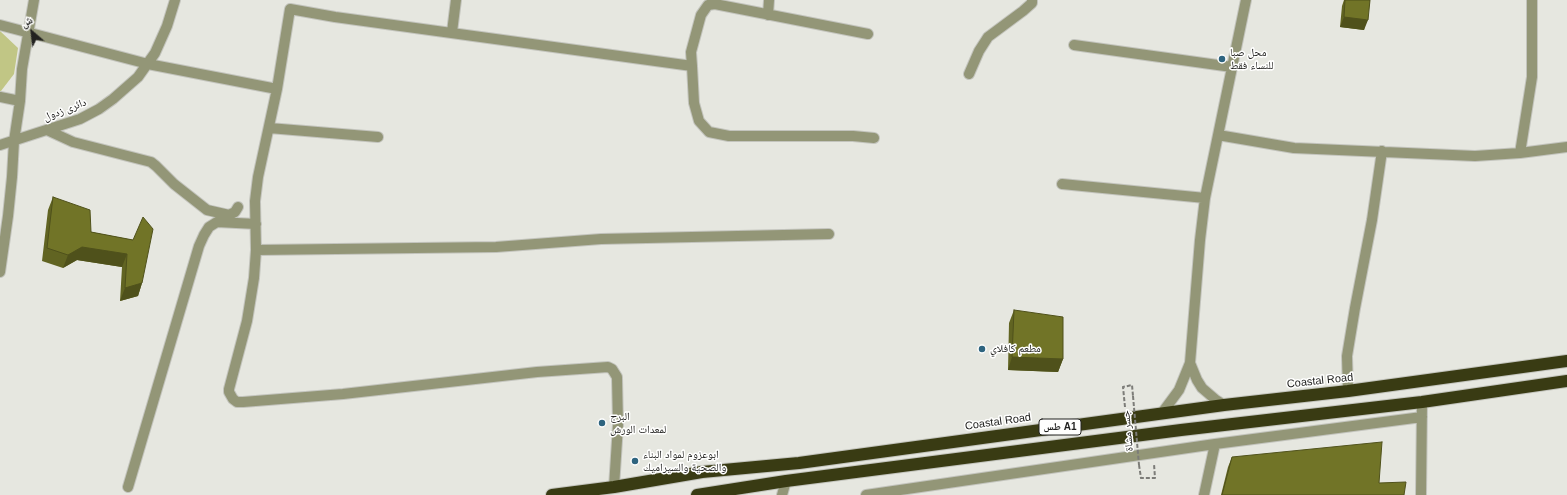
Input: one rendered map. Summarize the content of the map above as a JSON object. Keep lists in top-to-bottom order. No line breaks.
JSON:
{"streets":{"highway":["Coastal Road","طس A1"],"street":["دائرى زدول"],"path":["جسر مشاة"]},"places":["محل صبا للنساء فقط","مطعم كافلاي","البرج لمعدات الورش","ابوعزوم لمواد البناء والصحية والسيراميك"],"north":"top left"}
